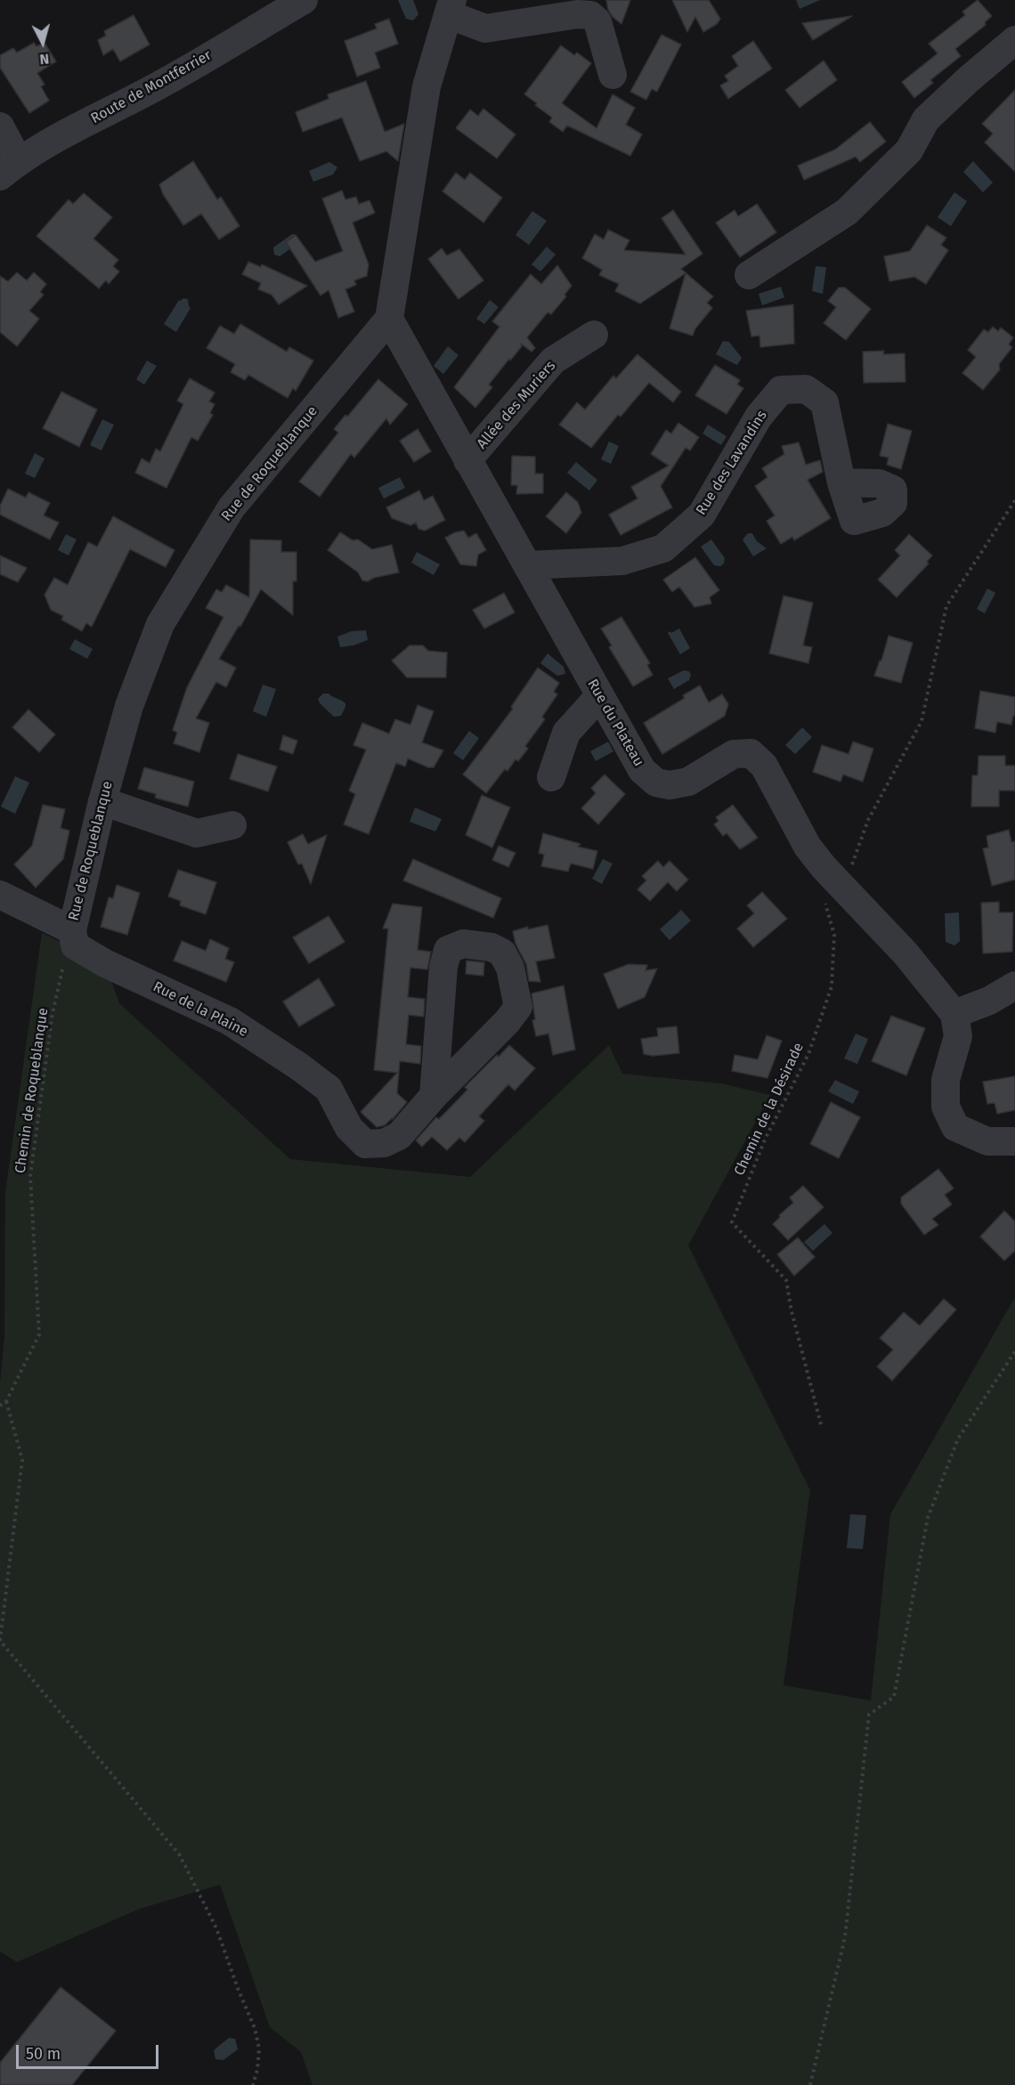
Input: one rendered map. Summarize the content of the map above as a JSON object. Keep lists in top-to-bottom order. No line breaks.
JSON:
{"streets":{"street":["Route de Montferrier","Allée des Muriers","Rue des Lavandins","Rue de Roqueblanque","Rue du Plateau","Rue de la Plaine"],"path":["Chemin de Roqueblanque","Chemin de la Désirade"]},"crossings":[["Allée des Muriers","Rue du Plateau"],["Rue des Lavandins","Rue du Plateau"],["Rue de Roqueblanque","Rue du Plateau"],["Rue de Roqueblanque","Rue de la Plaine"],["Rue de Roqueblanque","Chemin de Roqueblanque"],["Rue du Plateau","Chemin de la Désirade"],["Rue de la Plaine","Chemin de Roqueblanque"]],"scale_bar":"50 m","north":"bottom"}
